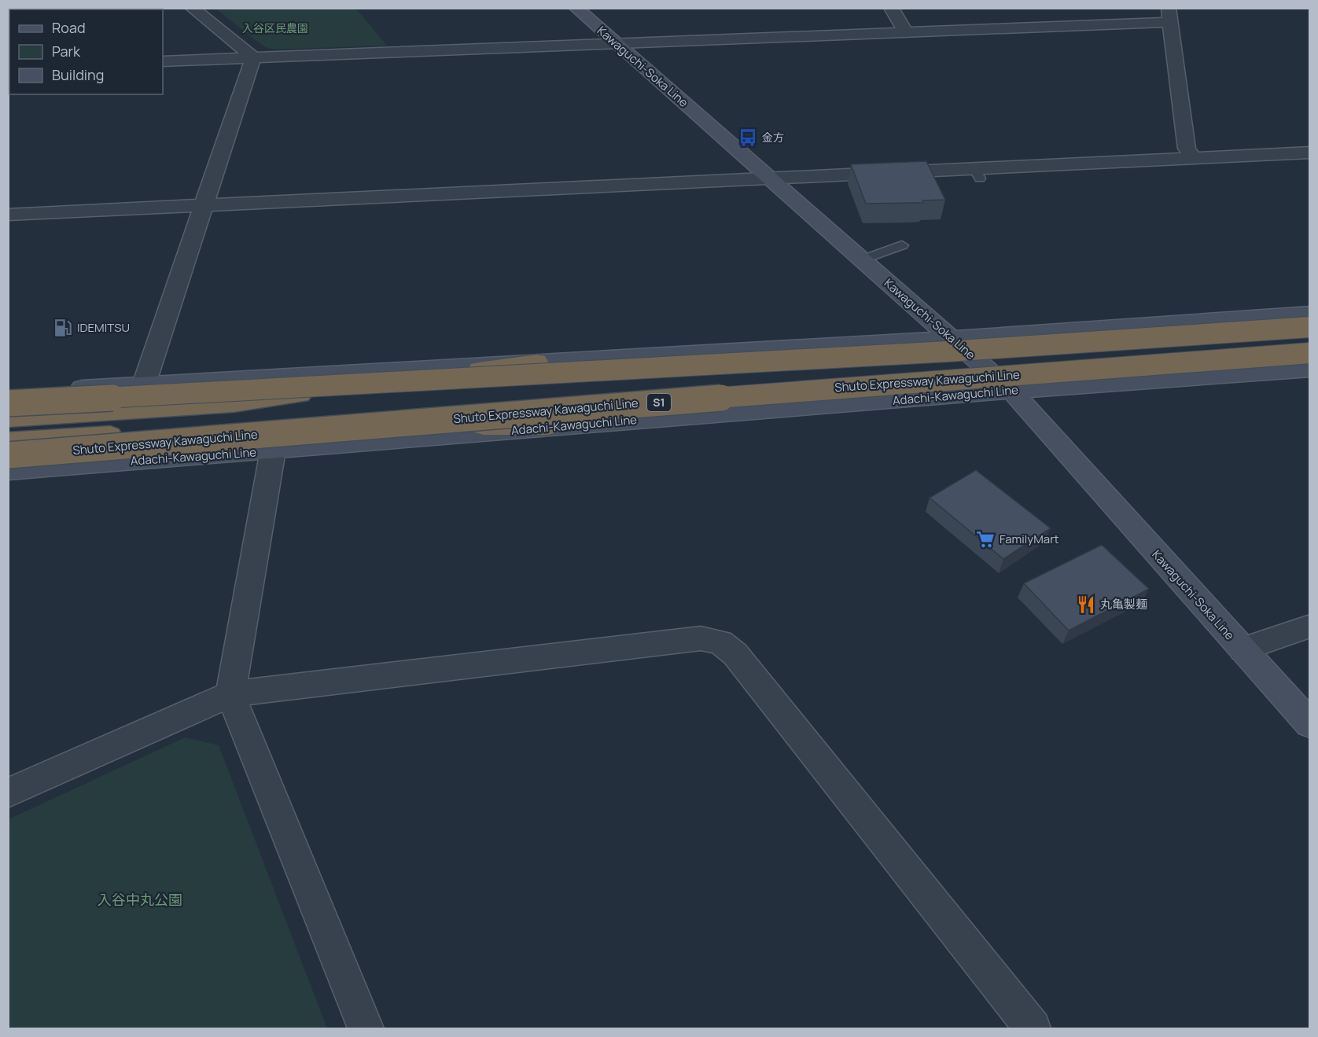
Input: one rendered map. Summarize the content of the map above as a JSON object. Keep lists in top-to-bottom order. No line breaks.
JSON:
{"streets":{"highway":["Shuto Expressway Kawaguchi Line","S1"],"main road":["Kawaguchi-Soka Line","Adachi-Kawaguchi Line"]},"crossings":[["Kawaguchi-Soka Line","Adachi-Kawaguchi Line"]],"parks":["入谷区民農園","入谷中丸公園"],"places":{"bus stop":["金方"],"fuel station":["IDEMITSU"],"supermarket":["FamilyMart"],"restaurant":["丸亀製麺"]},"legend":["Road","Park","Building"]}
